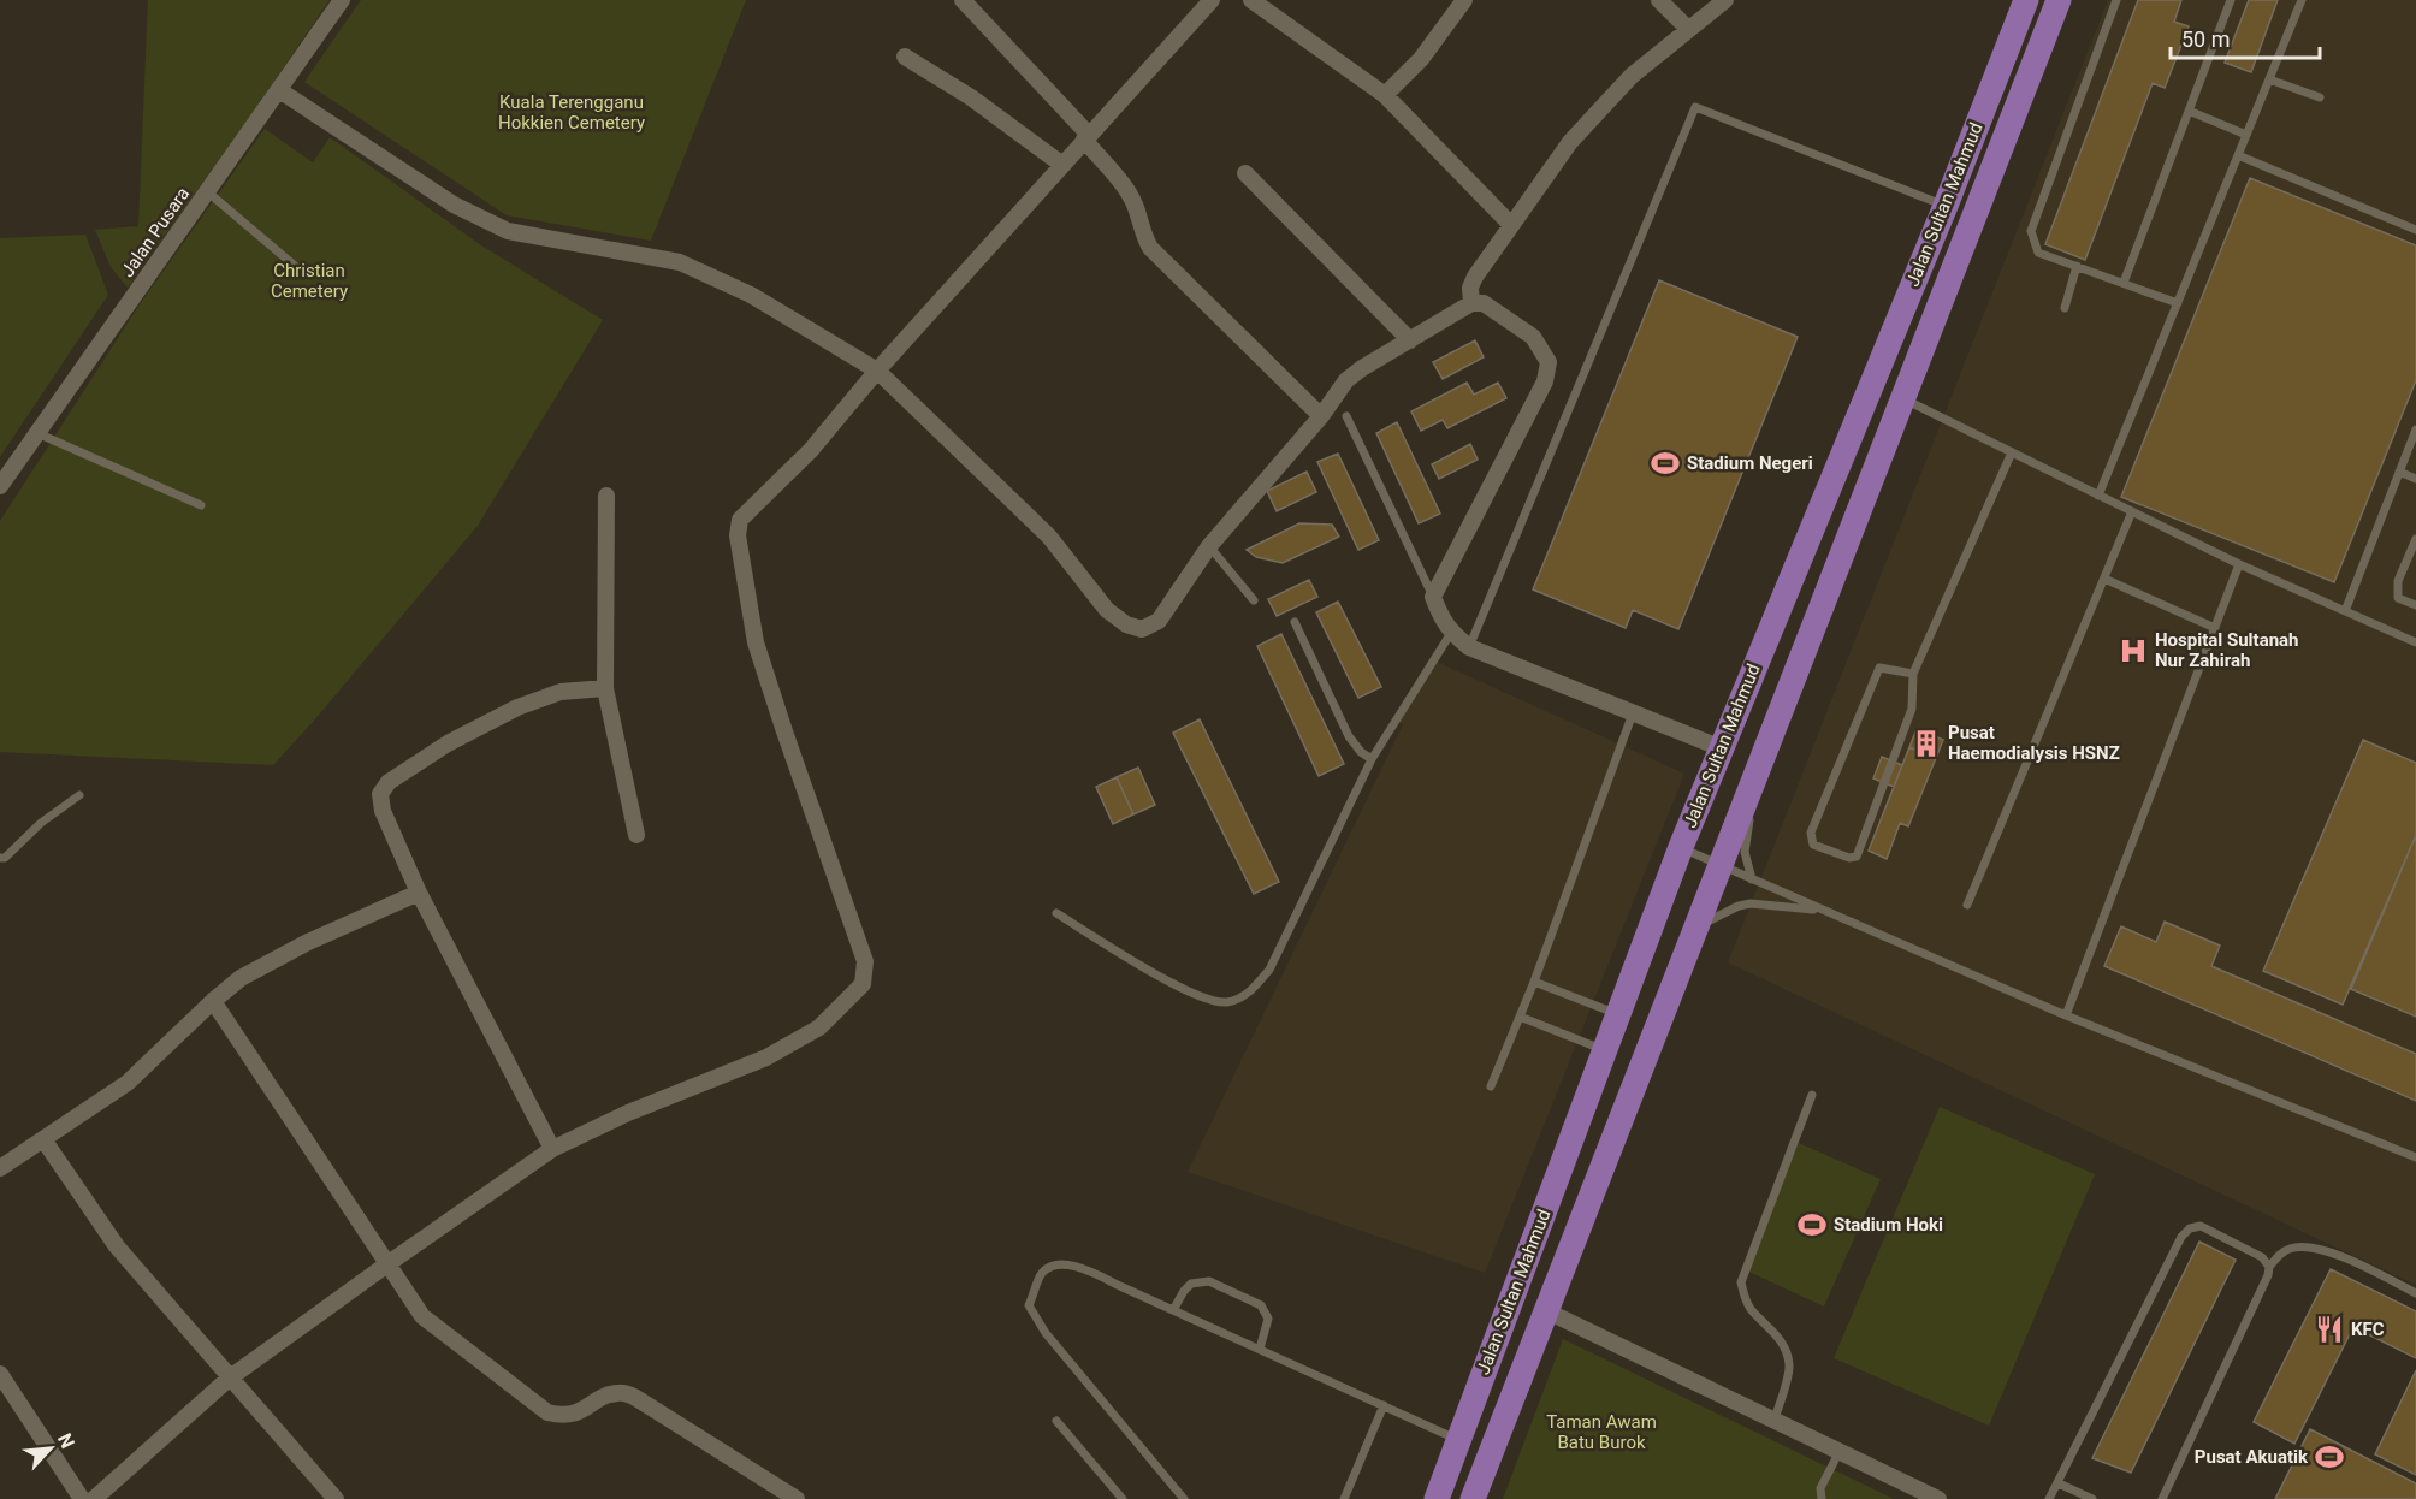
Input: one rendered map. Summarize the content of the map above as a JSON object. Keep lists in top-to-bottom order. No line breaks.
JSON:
{"streets":{"main road":["Jalan Sultan Mahmud"],"street":["Jalan Pusara"]},"parks":["Kuala Terengganu Hokkien Cemetery","Christian Cemetery","Taman Awam Batu Burok"],"places":{"sports":["Stadium Negeri","Stadium Hoki","Pusat Akuatik"],"hospital":["Hospital Sultanah Nur Zahirah"],"building":["Pusat Haemodialysis HSNZ"],"restaurant":["KFC"]},"scale_bar":"50 m","north":"top right"}
